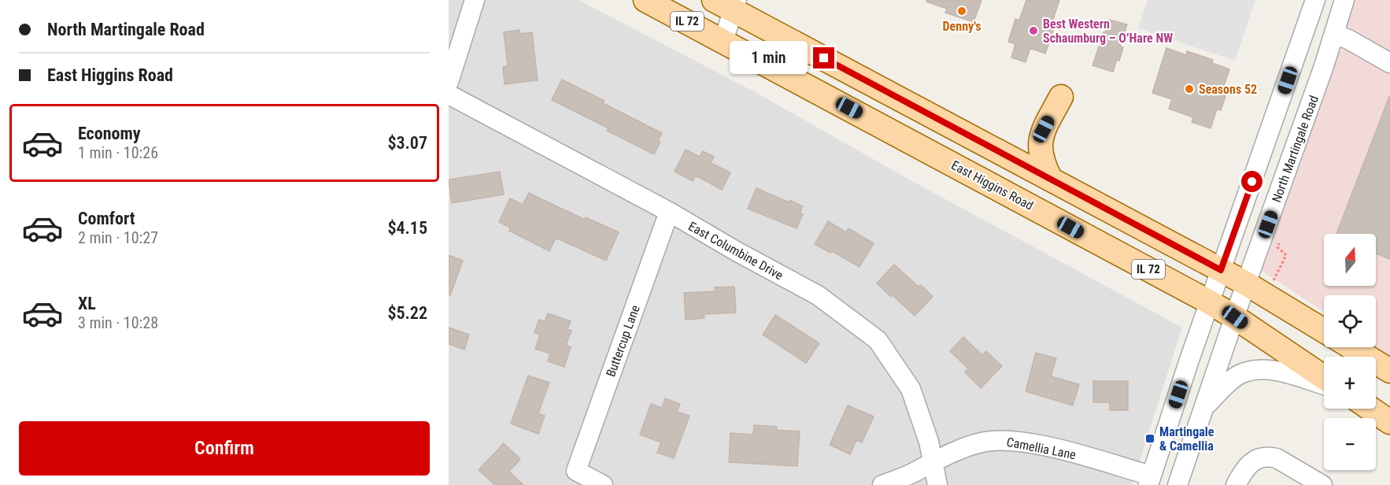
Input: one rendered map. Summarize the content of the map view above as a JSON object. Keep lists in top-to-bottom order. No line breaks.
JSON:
{"streets":{"main road":["IL 72","East Higgins Road"],"street":["North Martingale Road","East Columbine Drive","Buttercup Lane","Camellia Lane"]},"crossings":[["IL 72","North Martingale Road"],["North Martingale Road","East Higgins Road"],["East Columbine Drive","Buttercup Lane"],["East Columbine Drive","Camellia Lane"]],"places":{"other":["Denny's","Best Western Schaumburg – O’Hare NW","Seasons 52"],"transit":["Martingale & Camellia"]},"north":"top","page":{"banner":["North Martingale Road","East Higgins Road"],"bubble":"1 min","list":[{"name":"Economy","note":"1 min · 10:26","value":"$3.07"},{"name":"Comfort","note":"2 min · 10:27","value":"$4.15"},{"name":"XL","note":"3 min · 10:28","value":"$5.22"}],"map_buttons":["+","−"],"buttons":"Confirm"}}
